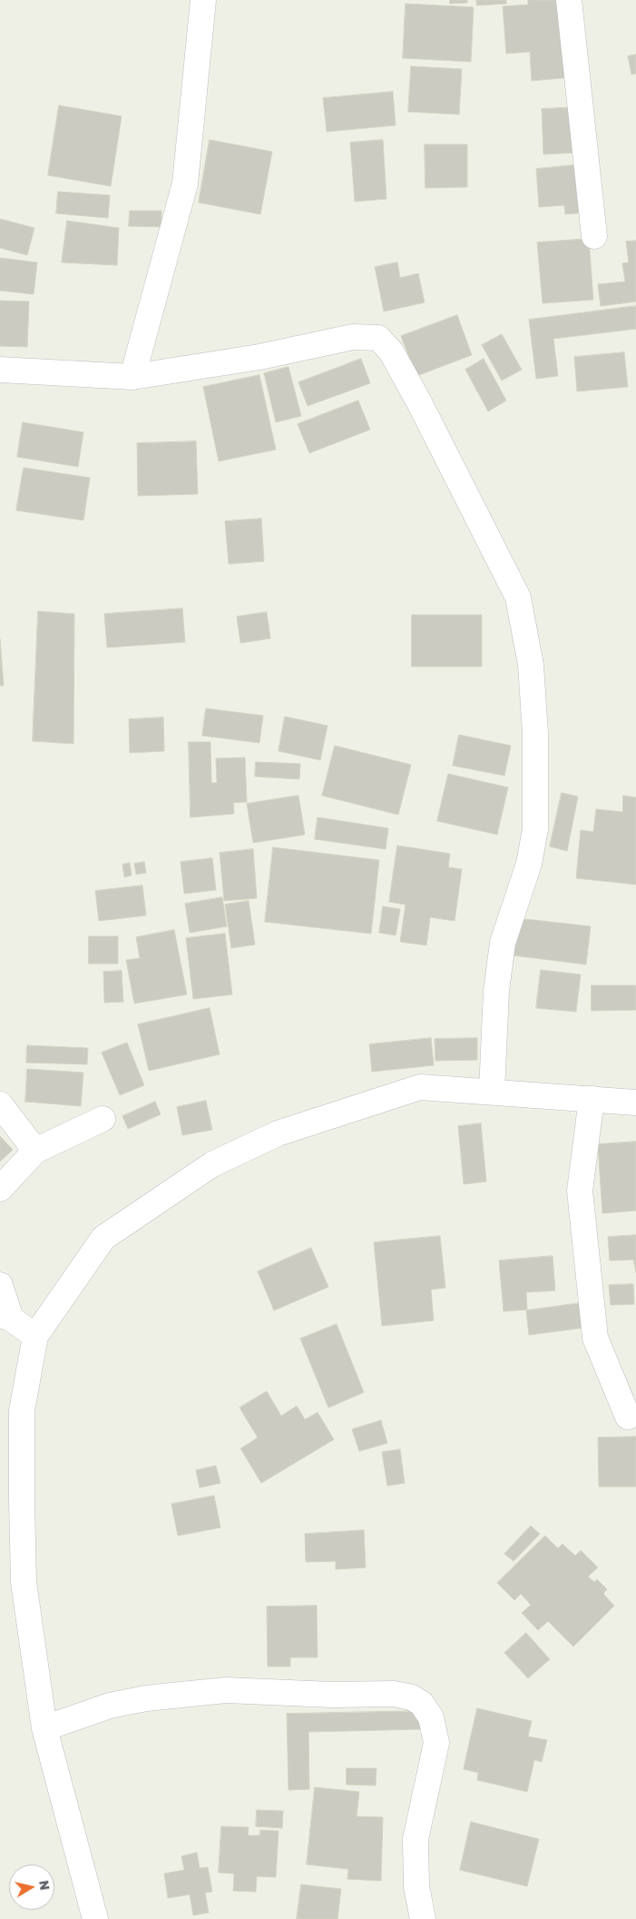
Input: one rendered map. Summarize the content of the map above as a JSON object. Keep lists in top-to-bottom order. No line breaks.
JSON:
{"north":"right"}
